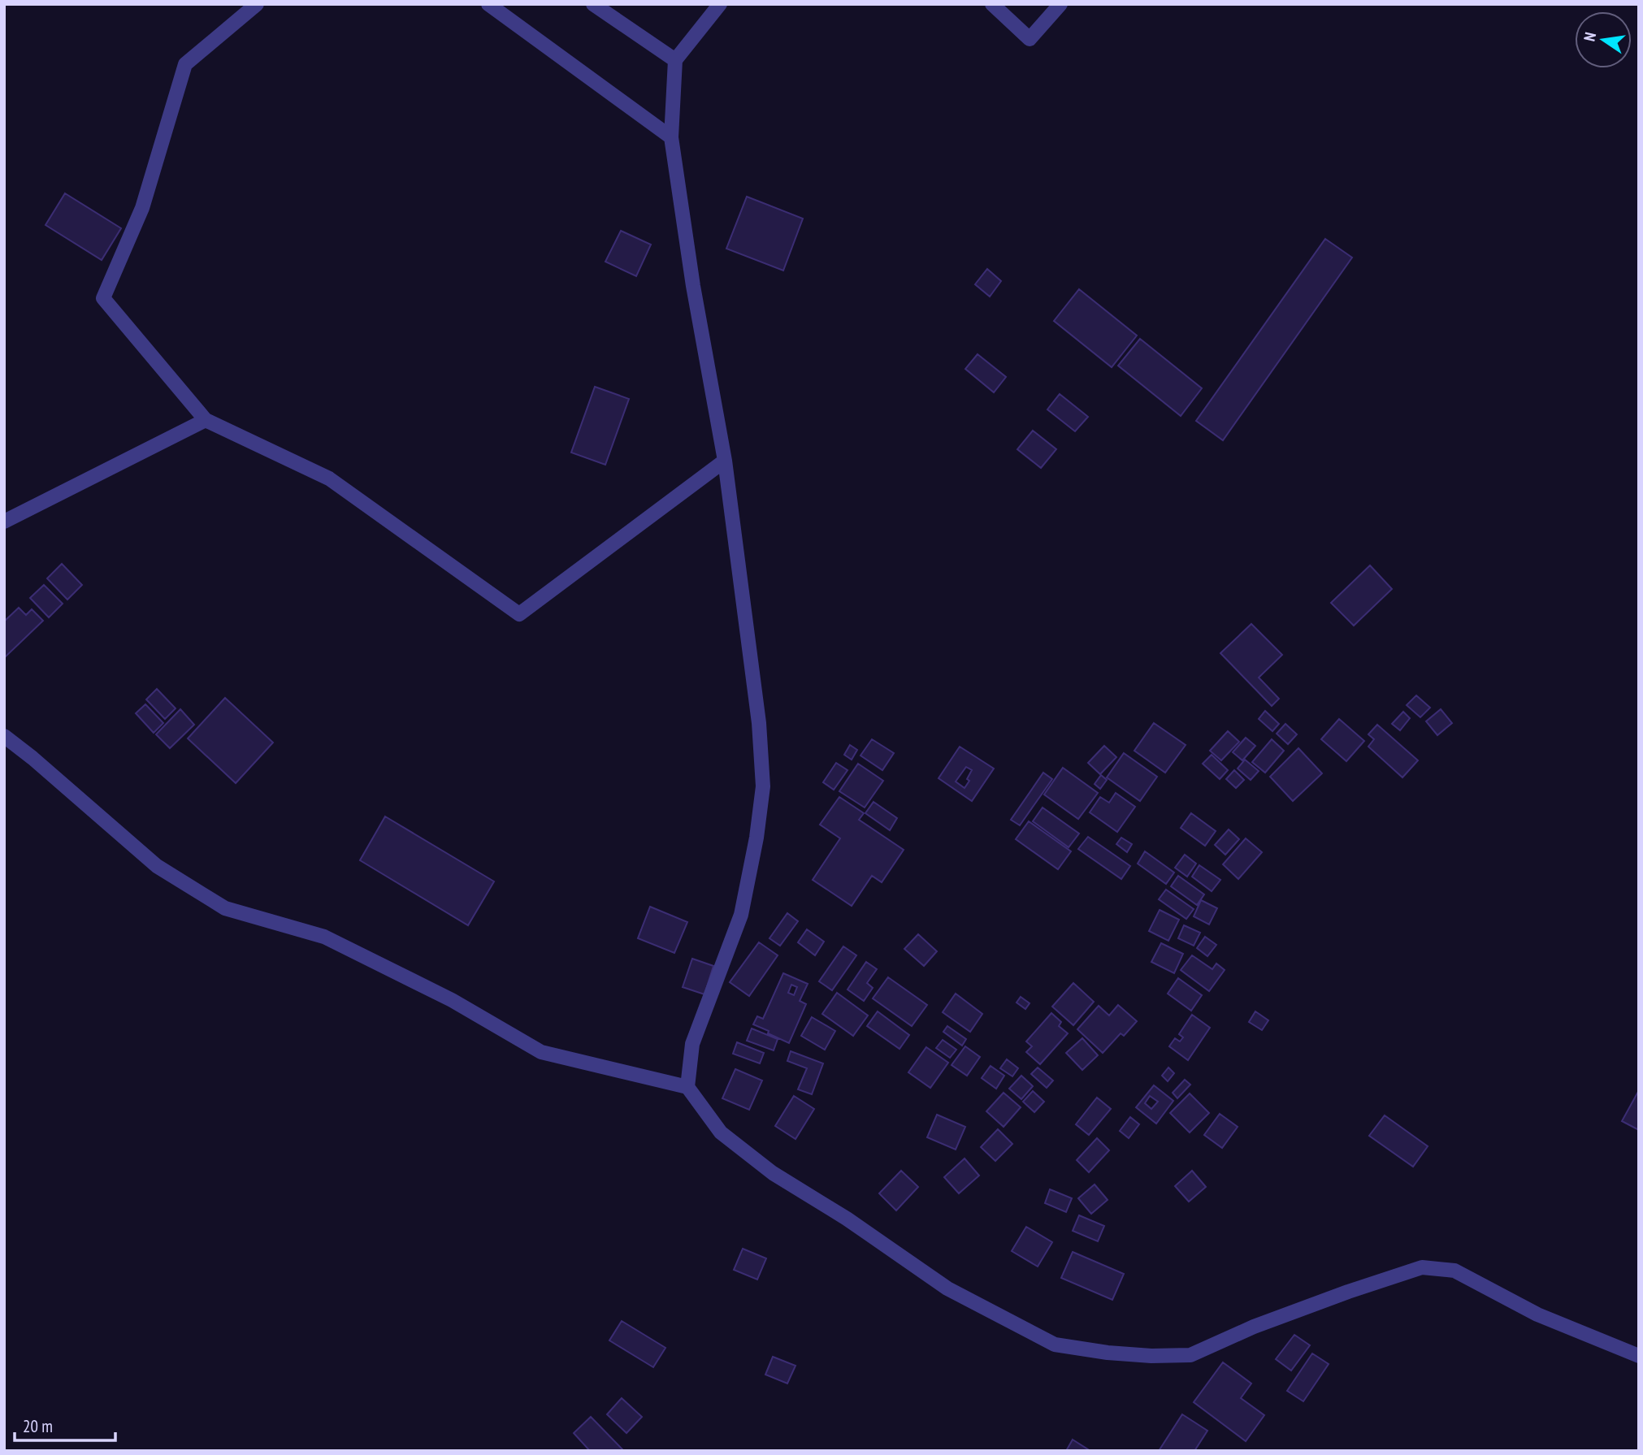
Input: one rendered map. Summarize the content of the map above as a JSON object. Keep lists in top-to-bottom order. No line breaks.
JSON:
{"scale_bar":"20 m","north":"left"}
